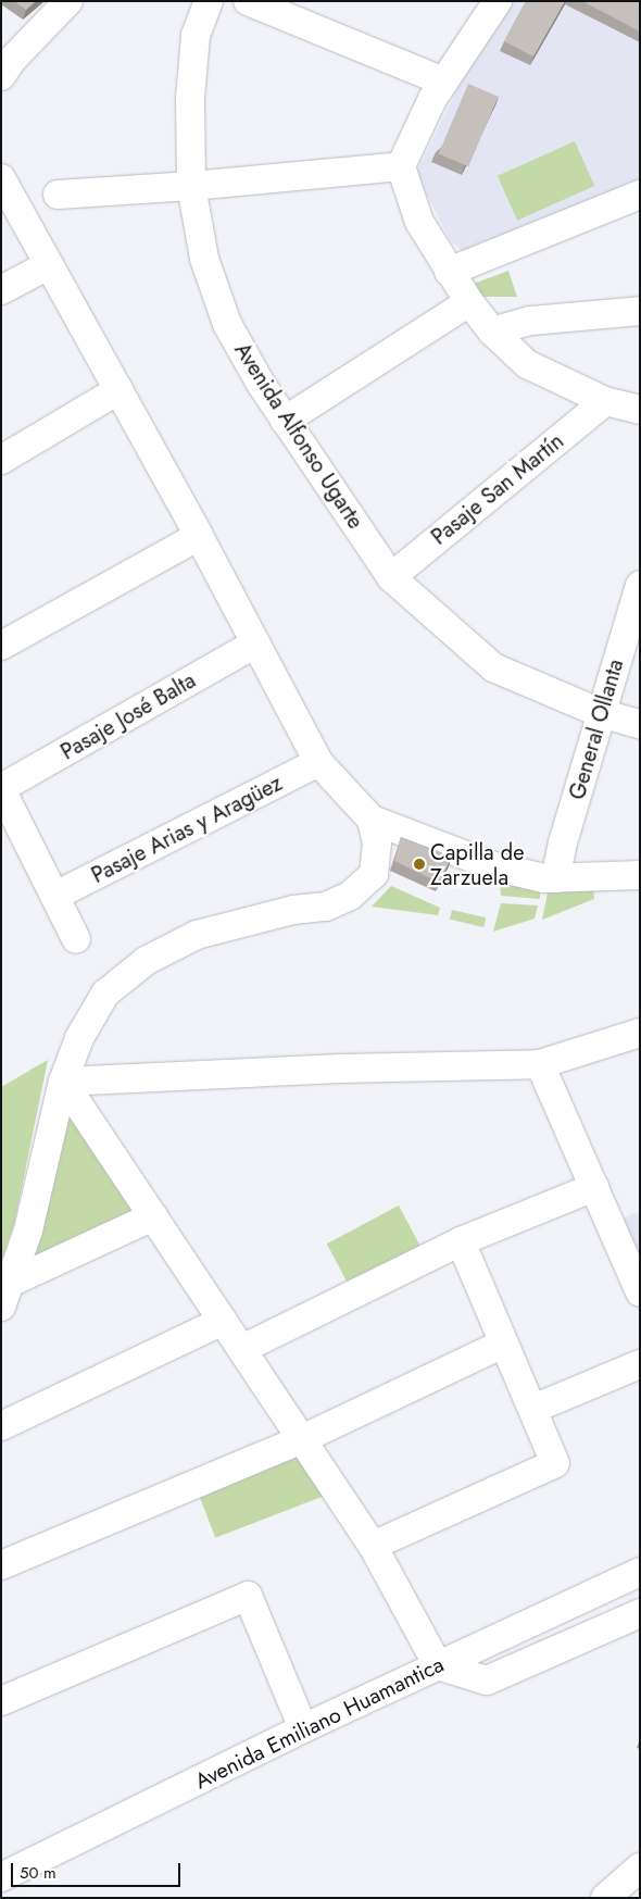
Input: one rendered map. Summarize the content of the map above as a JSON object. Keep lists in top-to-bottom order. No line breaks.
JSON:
{"streets":{"street":["Avenida Alfonso Ugarte","Pasaje San Martín","Pasaje José Balta","General Ollanta","Pasaje Arias y Aragüez","Avenida Emiliano Huamantica"]},"crossings":[["Avenida Alfonso Ugarte","Pasaje San Martín"],["Avenida Alfonso Ugarte","General Ollanta"]],"places":["Capilla de Zarzuela"],"scale_bar":"50 m"}
